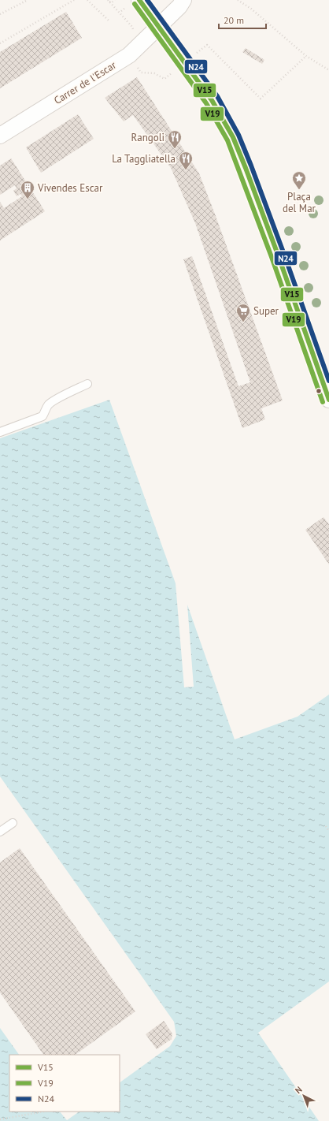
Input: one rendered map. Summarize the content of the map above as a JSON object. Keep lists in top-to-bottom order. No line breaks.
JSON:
{"streets":{"street":["Carrer de l'Escar"]},"places":{"restaurant":["Rangoli","La Taggliatella"],"place":["Plaça del Mar"],"building":["Vivendes Escar"],"supermarket":["Super"]},"lines":["transit line V15","transit line N24","transit line V19"],"legend":["V15","V19","N24"],"scale_bar":"20 m","north":"top left"}
